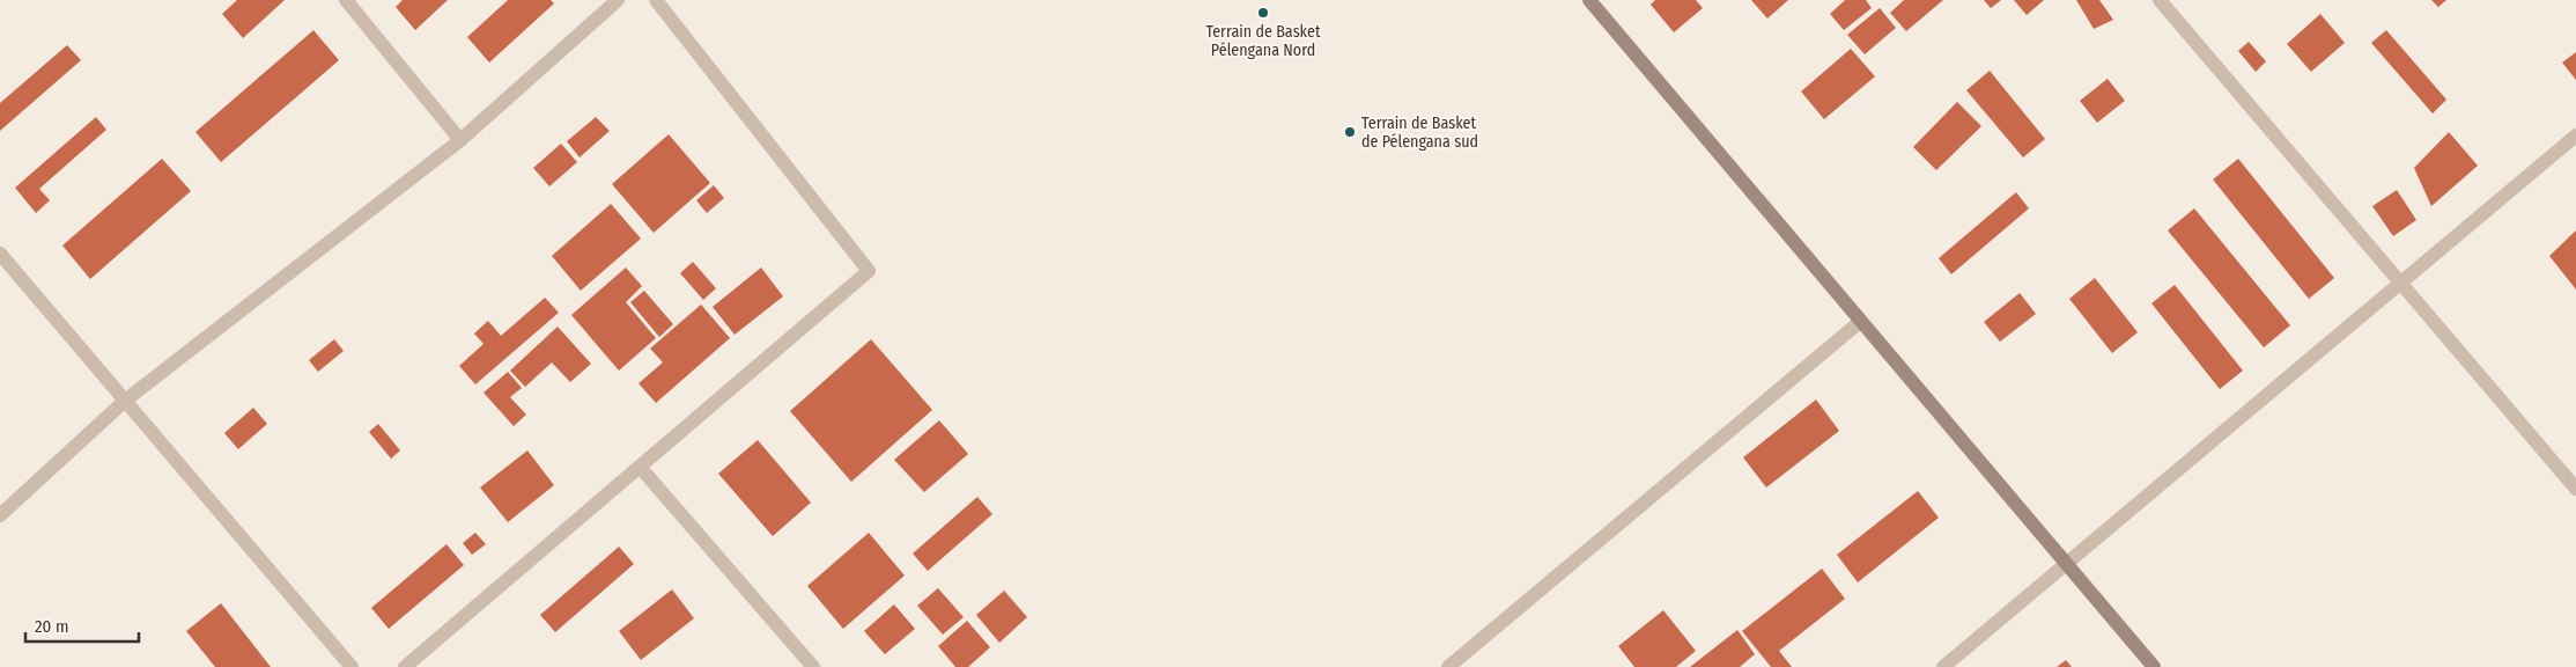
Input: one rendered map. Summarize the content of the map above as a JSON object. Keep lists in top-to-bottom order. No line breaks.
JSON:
{"places":["Terrain de Basket Pélengana Nord","Terrain de Basket de Pélengana sud"],"scale_bar":"20 m"}
